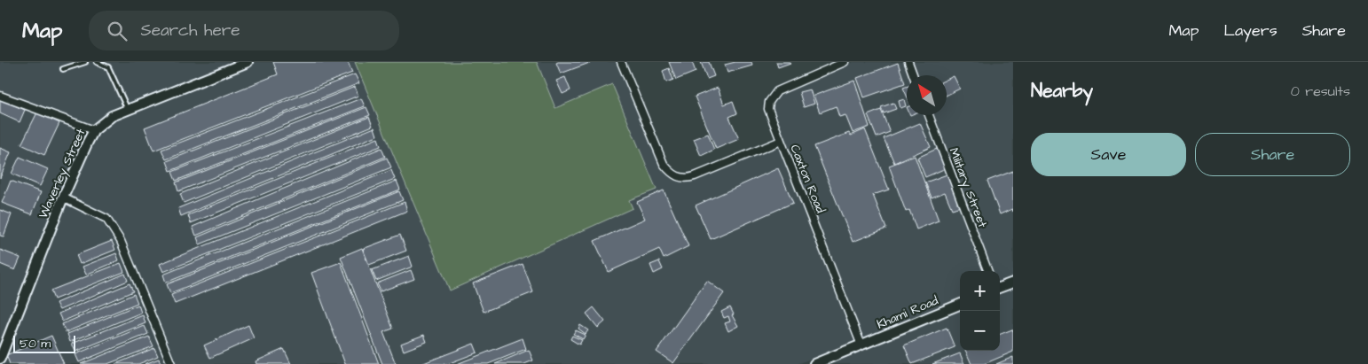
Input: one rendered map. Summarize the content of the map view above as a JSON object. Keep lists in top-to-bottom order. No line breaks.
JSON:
{"streets":{"street":["Waverley Street","Caxton Road","Military Street","Khami Road"]},"crossings":[["Caxton Road","Khami Road"]],"scale_bar":"50 m","north":"top left","page":{"header":"Map","search":"Search here","nav":["Map","Layers","Share"],"heading":["Nearby","0 results"],"buttons":["Save","Share"],"map_buttons":["+","−"],"scale":"50 m"}}
